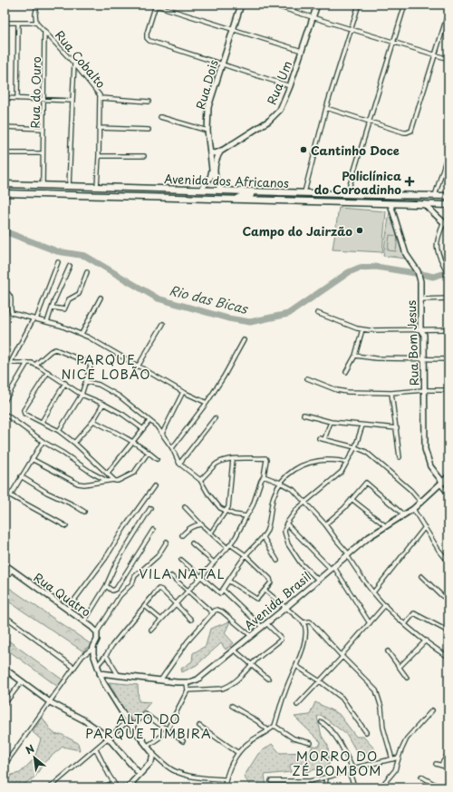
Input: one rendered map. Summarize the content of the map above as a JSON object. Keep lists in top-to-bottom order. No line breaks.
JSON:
{"streets":{"main road":["Avenida dos Africanos"],"street":["Rua Cobalto","Rua Um","Rua Dois","Rua do Ouro","Rua Bom Jesus","Rua Quatro","Avenida Brasil"]},"crossings":[["Rua Cobalto","Rua do Ouro"],["Rua Cobalto","Avenida dos Africanos"],["Rua Um","Rua Dois"],["Rua Dois","Avenida dos Africanos"],["Rua do Ouro","Avenida dos Africanos"],["Avenida dos Africanos","Rua Bom Jesus"],["Rua Bom Jesus","Avenida Brasil"]],"districts":["PARQUE NICE LOBÃO","VILA NATAL","ALTO DO PARQUE TIMBIRA","MORRO DO ZÉ BOMBOM"],"water":["Rio das Bicas"],"places":{"other":["Cantinho Doce","Campo do Jairzão"],"health":["Policlínica do Coroadinho"]},"north":"top left"}
